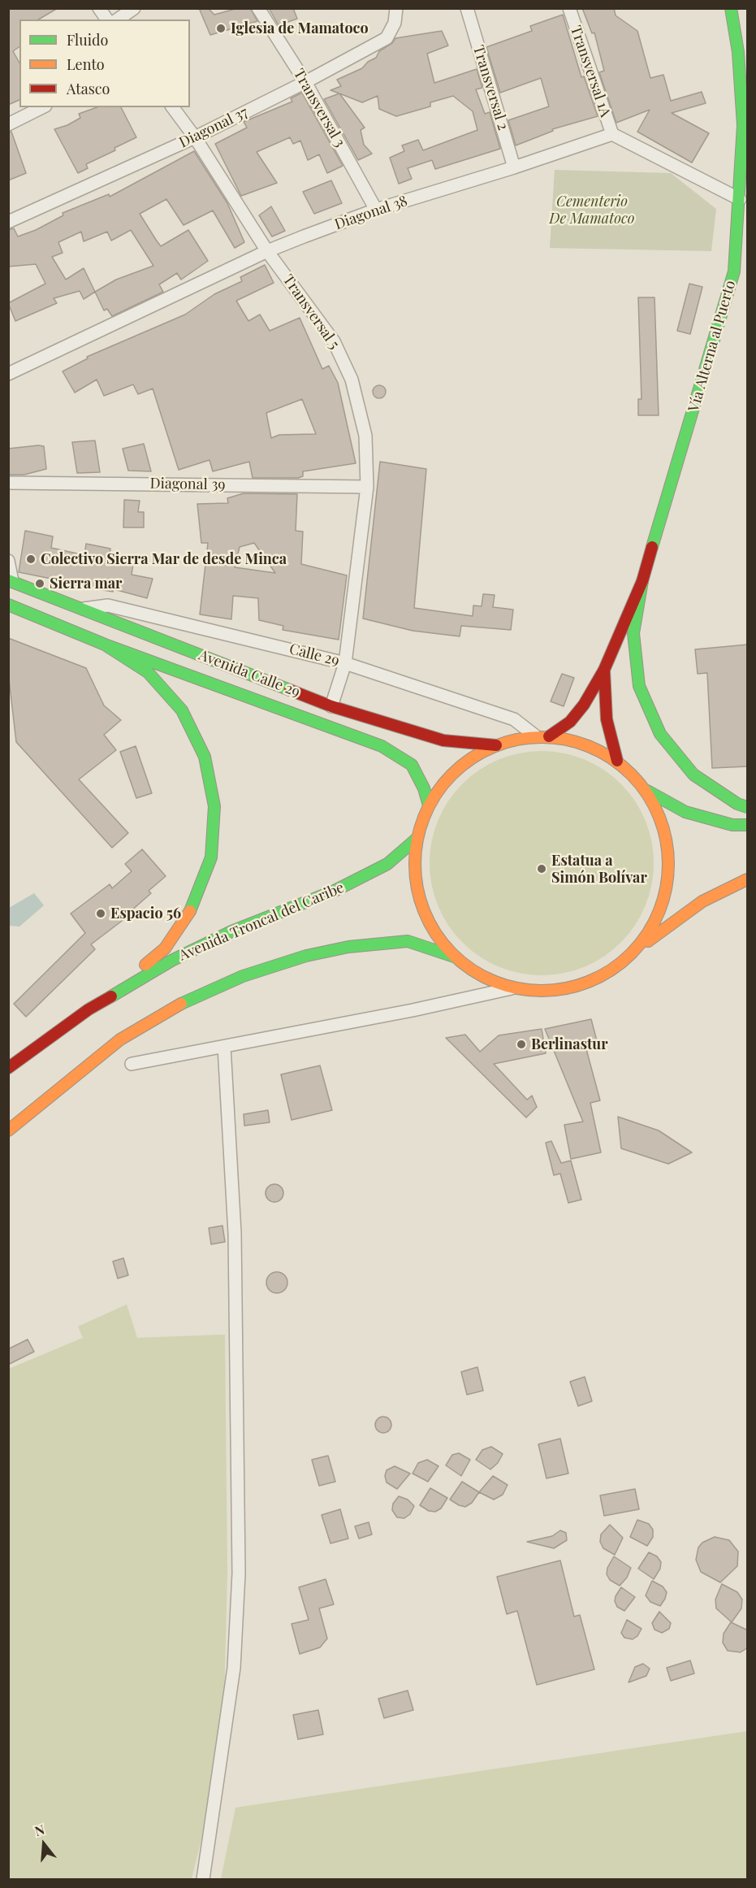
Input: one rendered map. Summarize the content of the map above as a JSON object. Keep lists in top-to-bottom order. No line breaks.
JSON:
{"streets":{"main road":["Vía Alterna al Puerto","Avenida Calle 29","Avenida Troncal del Caribe"],"street":["Transversal 1A","Transversal 2","Transversal 3","Diagonal 37","Diagonal 38","Transversal 5","Diagonal 39","Calle 29"]},"crossings":[["Transversal 1A","Diagonal 38"],["Transversal 2","Diagonal 38"],["Transversal 3","Diagonal 37"],["Transversal 3","Diagonal 38"],["Diagonal 37","Transversal 5"],["Diagonal 38","Transversal 5"],["Transversal 5","Diagonal 39"],["Transversal 5","Calle 29"],["Transversal 5","Avenida Calle 29"],["Calle 29","Avenida Calle 29"]],"parks":["Cementerio De Mamatoco"],"places":["Iglesia de Mamatoco","Colectivo Sierra Mar de desde Minca","Sierra mar","Estatua a Simón Bolívar","Espacio 56","Berlinastur"],"legend":["Fluido","Lento","Atasco"],"north":"top"}
